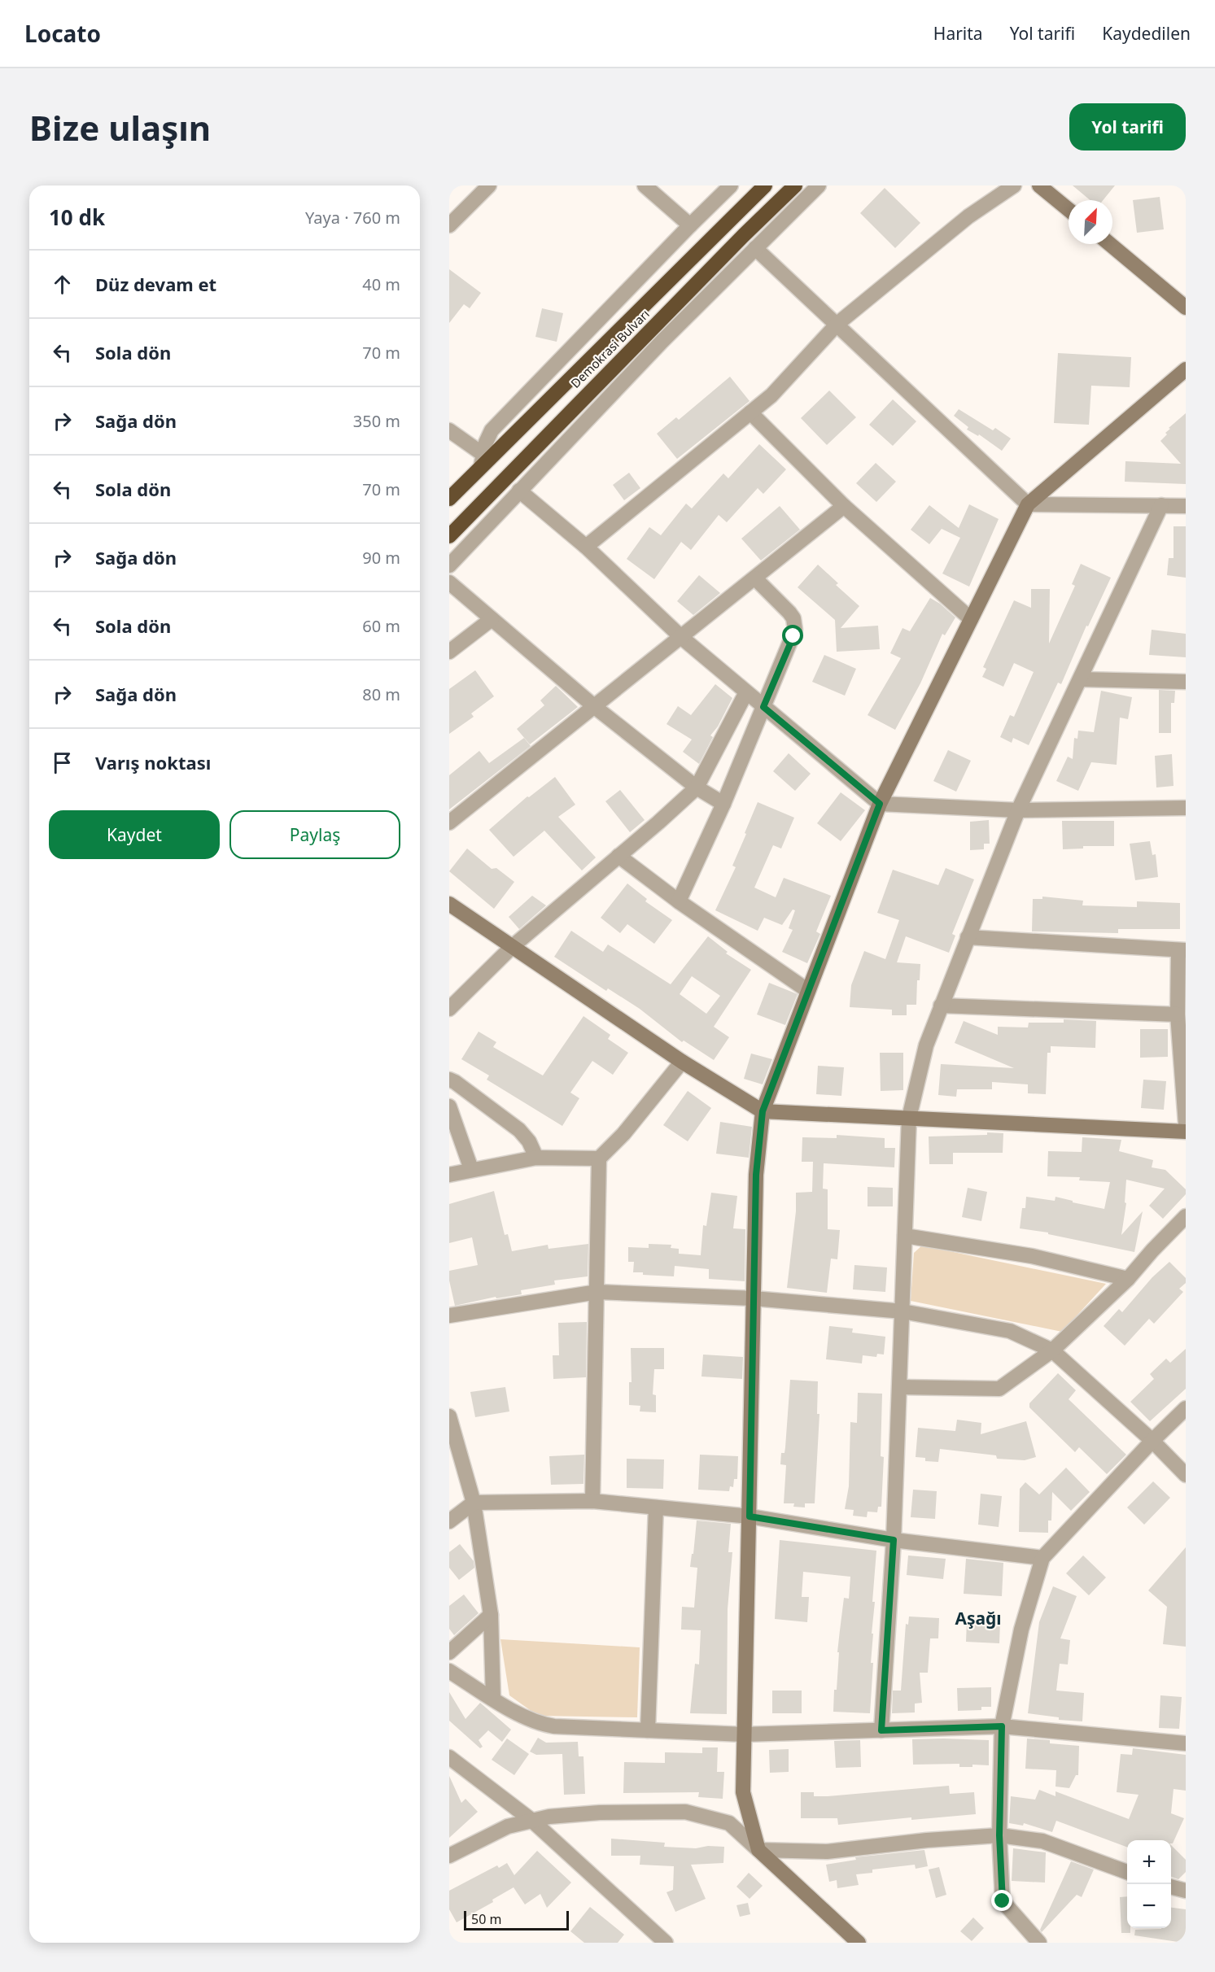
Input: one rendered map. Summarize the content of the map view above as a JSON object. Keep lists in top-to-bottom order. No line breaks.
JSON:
{"streets":{"highway":["Demokrasi Bulvarı"]},"districts":["Aşağı"],"scale_bar":"50 m","north":"top right","page":{"header":"Locato","nav":["Harita","Yol tarifi","Kaydedilen"],"buttons":["Yol tarifi",["Kaydet","Paylaş"]],"title":"Bize ulaşın","heading":["10 dk","Yaya · 760 m"],"list":[["Düz devam et","40 m"],["Sola dön","70 m"],["Sağa dön","350 m"],["Sola dön","70 m"],["Sağa dön","90 m"],["Sola dön","60 m"],["Sağa dön","80 m"],"Varış noktası"],"map_buttons":["+","−"],"scale":"50 m"}}
